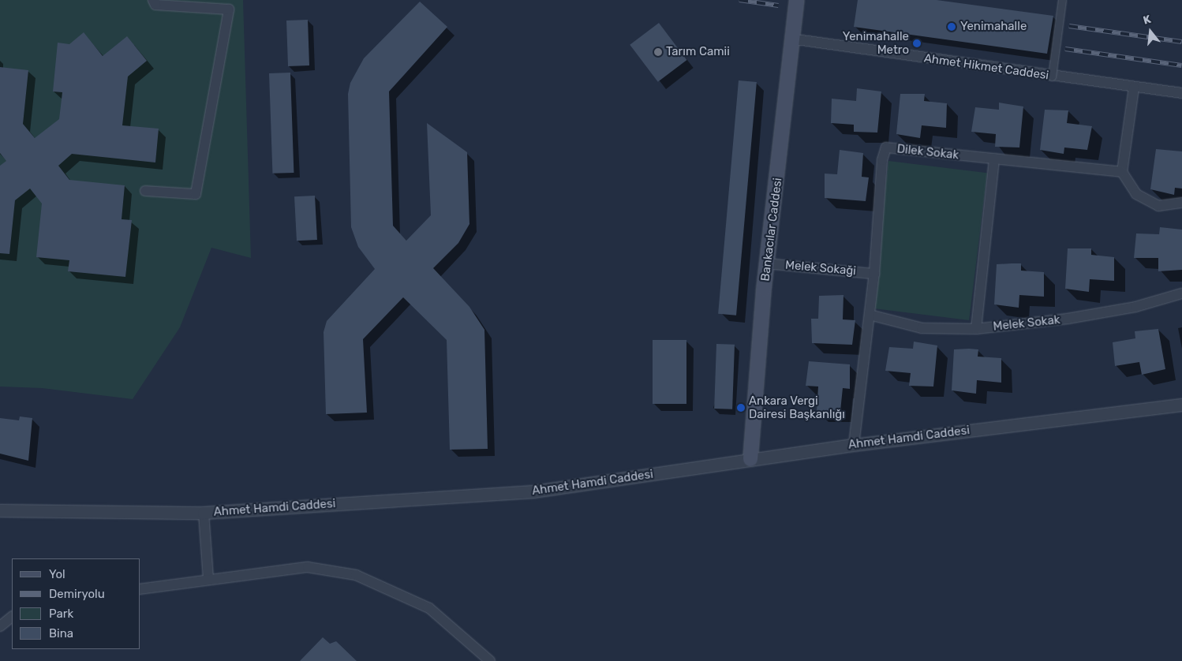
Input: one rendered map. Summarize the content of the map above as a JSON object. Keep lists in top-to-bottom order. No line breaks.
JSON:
{"streets":{"main road":["Bankacılar Caddesi"],"street":["Ahmet Hikmet Caddesi","Dilek Sokak","Melek Sokaği","Melek Sokak","Ahmet Hamdi Caddesi"]},"crossings":[["Ahmet Hikmet Caddesi","Bankacılar Caddesi"],["Dilek Sokak","Melek Sokaği"],["Dilek Sokak","Melek Sokak"],["Dilek Sokak","Ahmet Hamdi Caddesi"],["Bankacılar Caddesi","Melek Sokaği"],["Bankacılar Caddesi","Ahmet Hamdi Caddesi"]],"places":["Yenimahalle","Yenimahalle Metro","Tarım Camii","Ankara Vergi Dairesi Başkanlığı"],"legend":["Yol","Demiryolu","Park","Bina"],"north":"top"}
